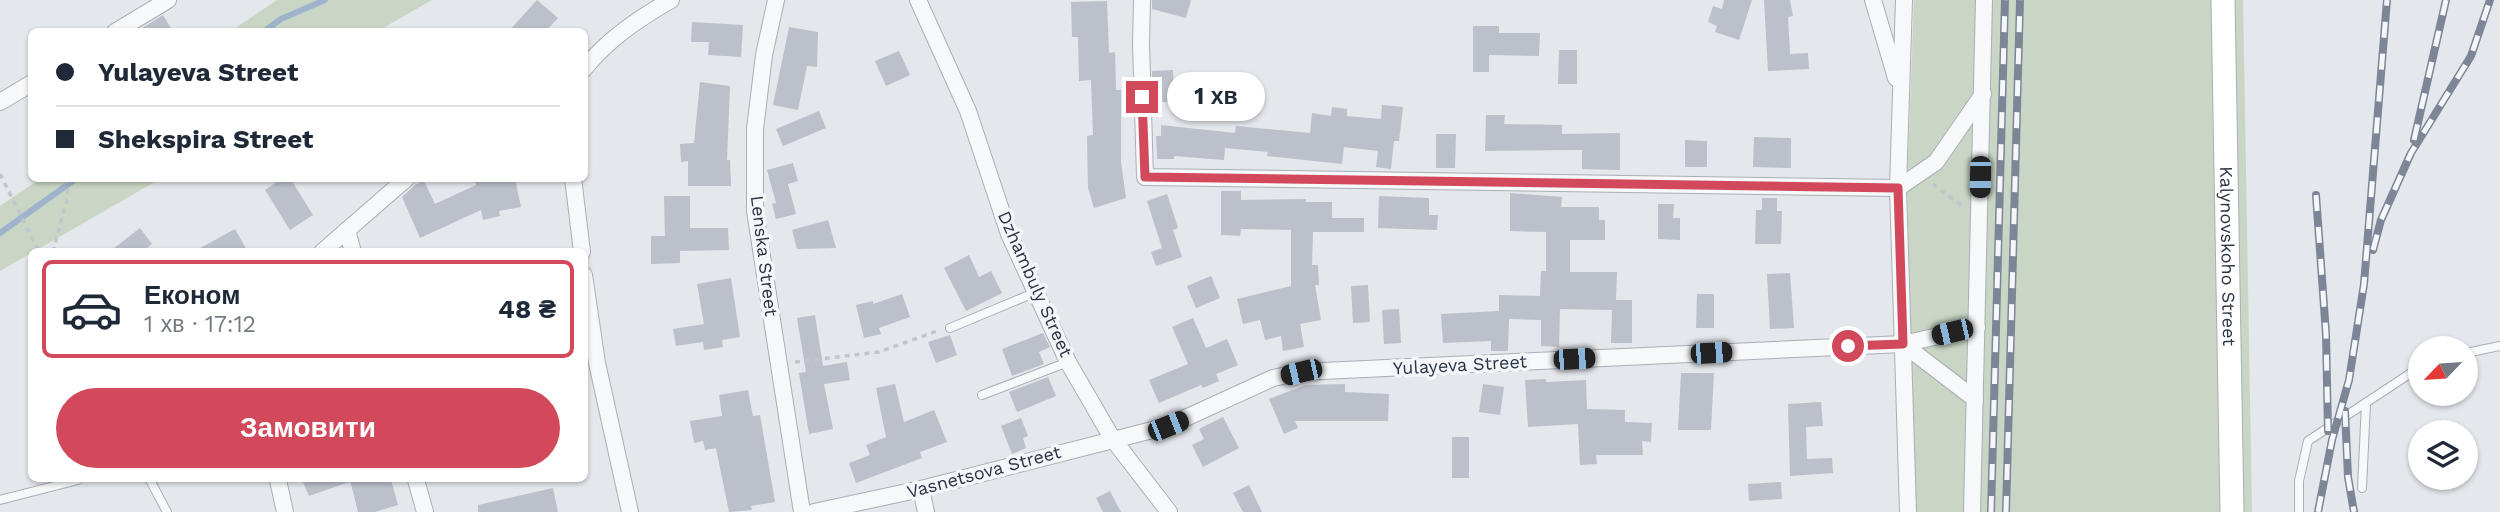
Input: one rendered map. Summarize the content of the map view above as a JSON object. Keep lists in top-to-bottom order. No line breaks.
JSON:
{"streets":{"street":["Lenska Street","Kalynovskoho Street","Dzhambuly Street","Yulayeva Street","Vasnetsova Street"]},"crossings":[["Dzhambuly Street","Yulayeva Street"],["Dzhambuly Street","Vasnetsova Street"],["Yulayeva Street","Vasnetsova Street"]],"north":"bottom left","page":{"banner":["Yulayeva Street","Shekspira Street"],"bubble":"1 хв","list":[{"name":"Економ","note":"1 хв · 17:12","value":"48 ₴"}],"buttons":"Замовити"}}
